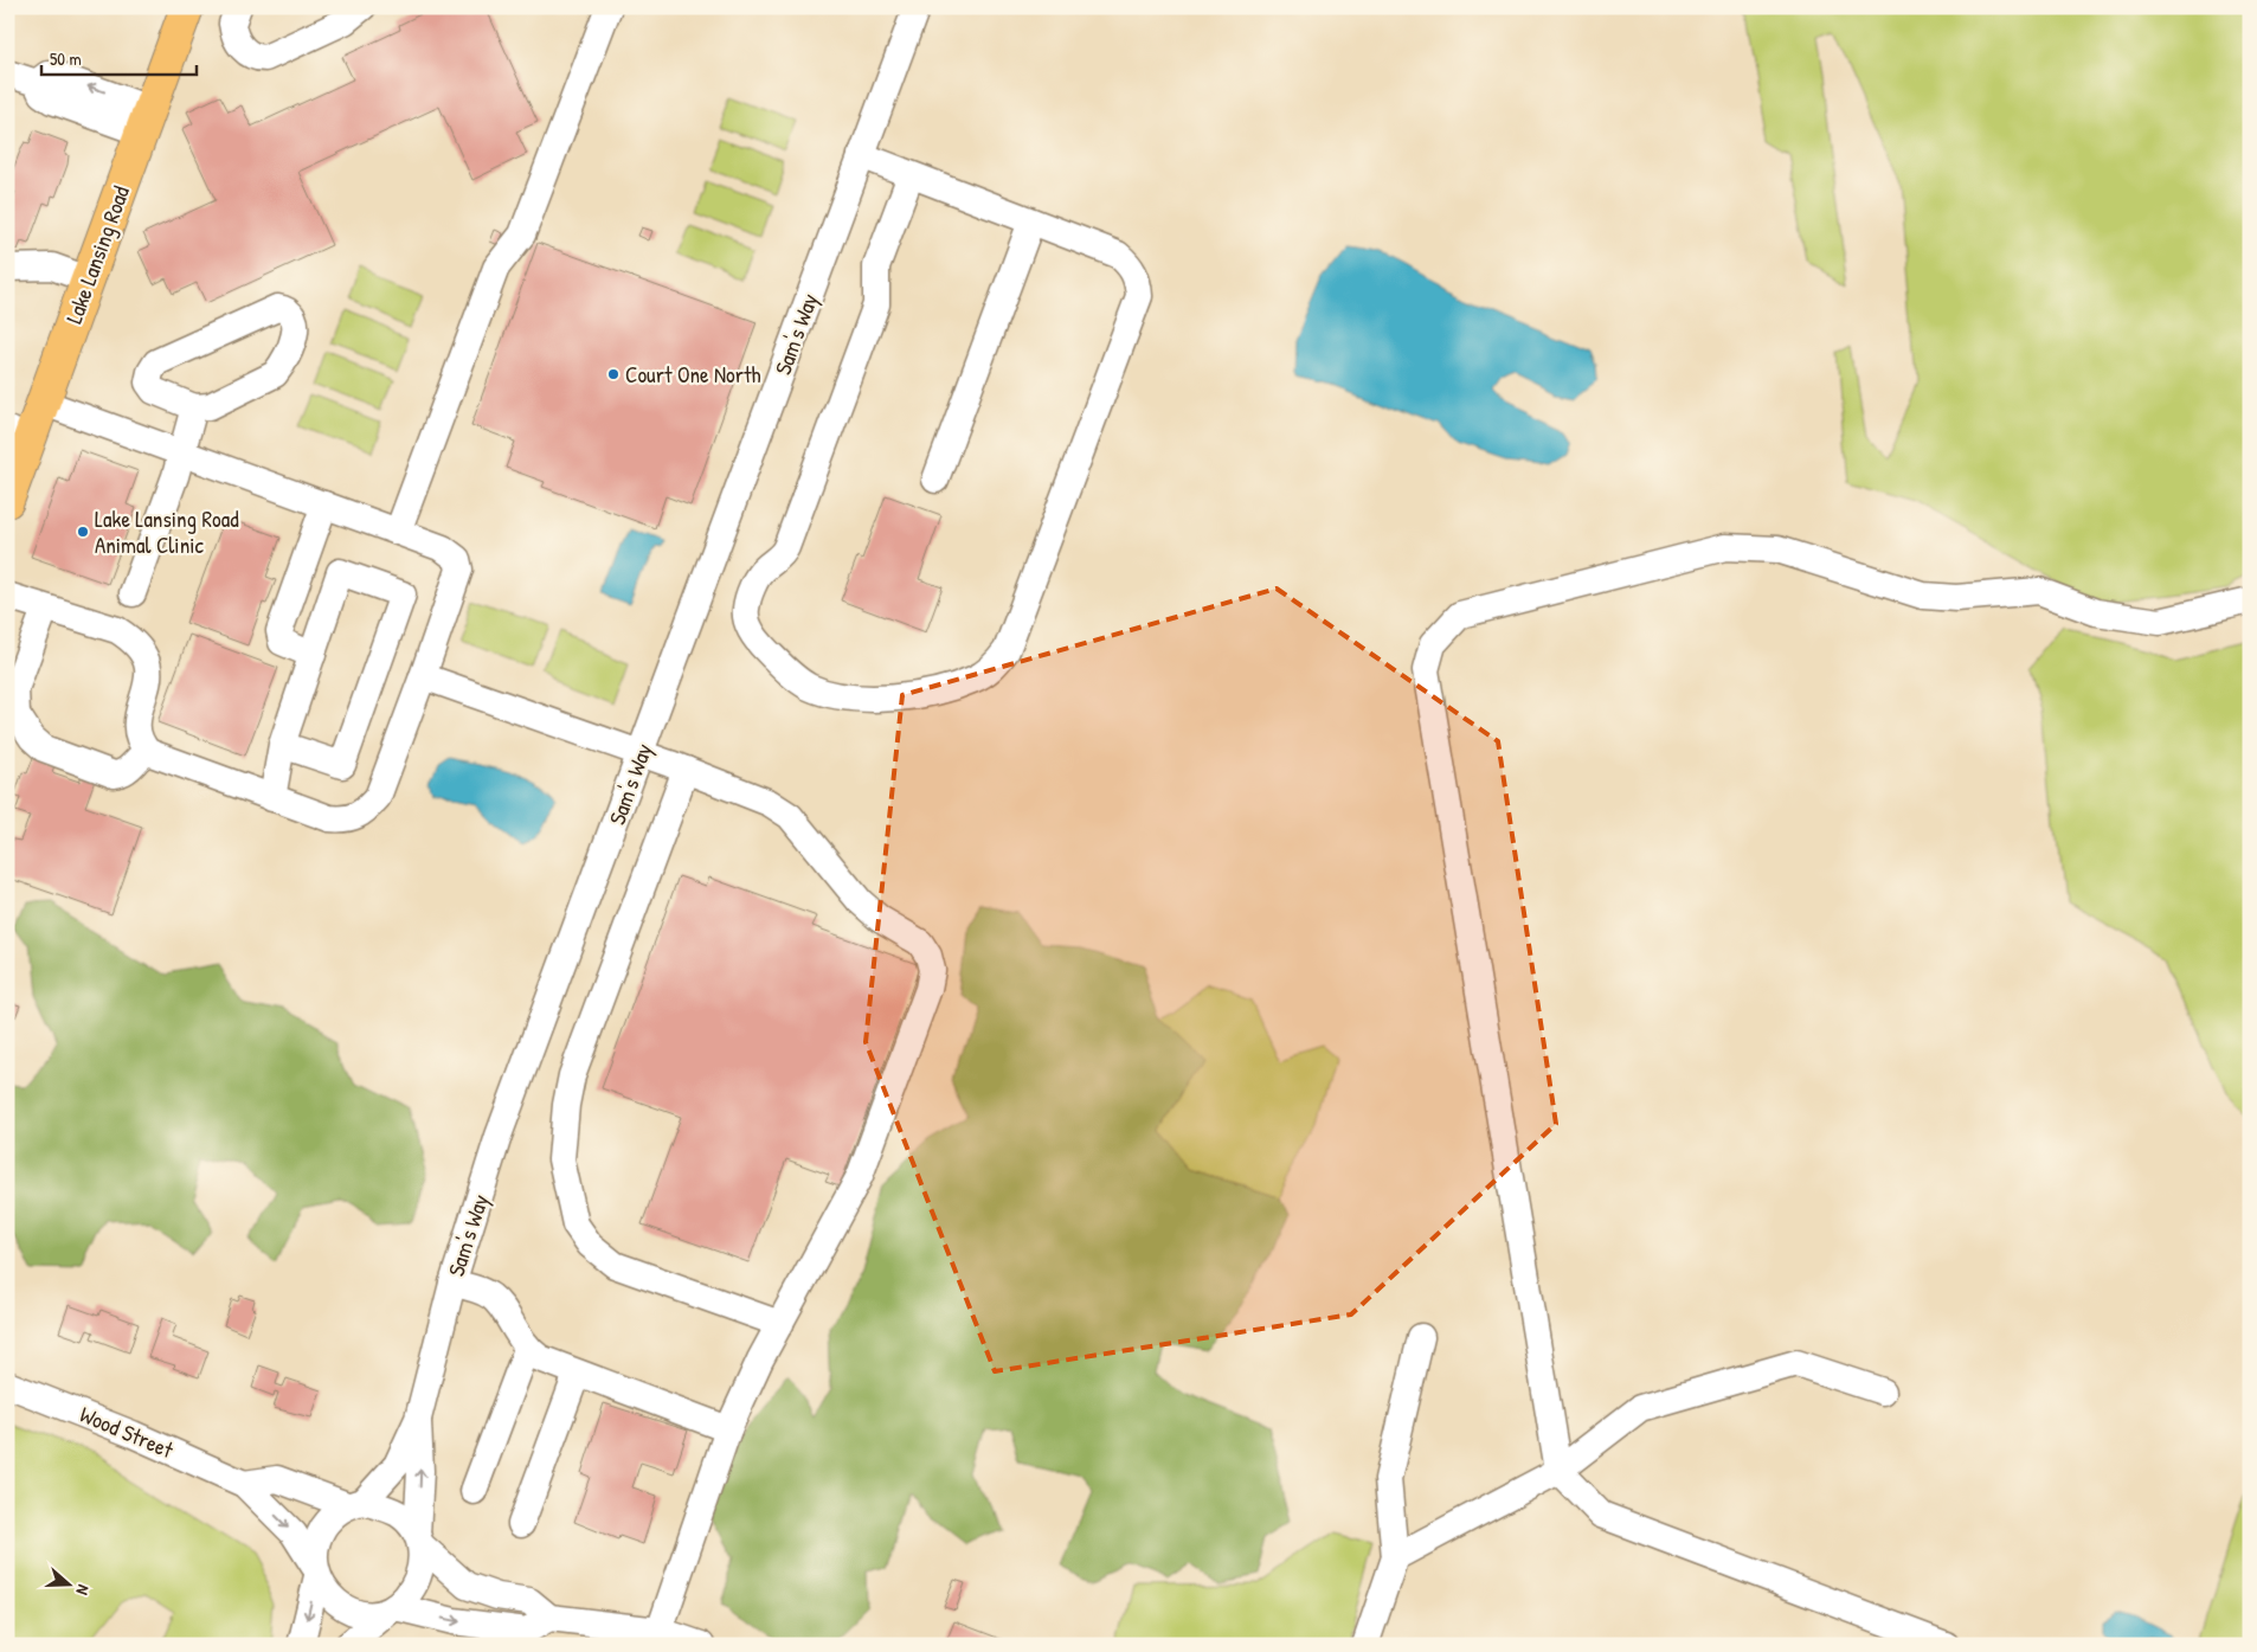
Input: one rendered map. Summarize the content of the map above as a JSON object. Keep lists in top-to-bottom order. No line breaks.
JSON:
{"streets":{"main road":["Lake Lansing Road"],"street":["Sam's Way","Wood Street"]},"crossings":[["Sam's Way","Wood Street"]],"places":["Court One North","Lake Lansing Road Animal Clinic"],"scale_bar":"50 m","north":"right"}
